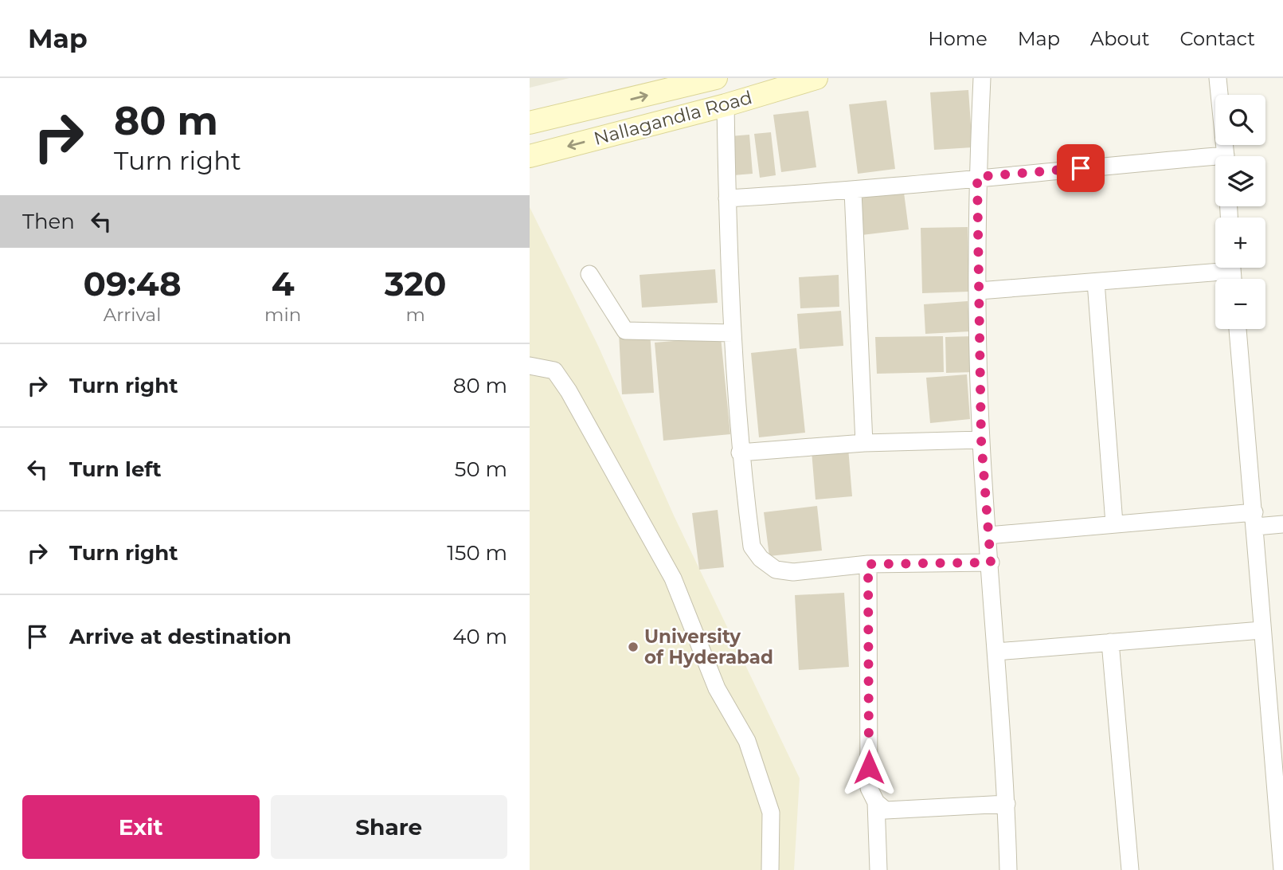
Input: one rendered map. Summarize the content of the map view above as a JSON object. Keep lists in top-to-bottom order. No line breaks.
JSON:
{"streets":{"main road":["Nallagandla Road"]},"places":["University of Hyderabad"],"page":{"header":"Map","nav":["Home","Map","About","Contact"],"turn":["80 m","Turn right"],"map_buttons":["+","−"],"then":"Then","eta":["09:48","Arrival","4","min","320","m"],"list":[{"name":"Turn right","value":"80 m"},{"name":"Turn left","value":"50 m"},{"name":"Turn right","value":"150 m"},{"name":"Arrive at destination","value":"40 m"}],"buttons":["Exit","Share"]}}
